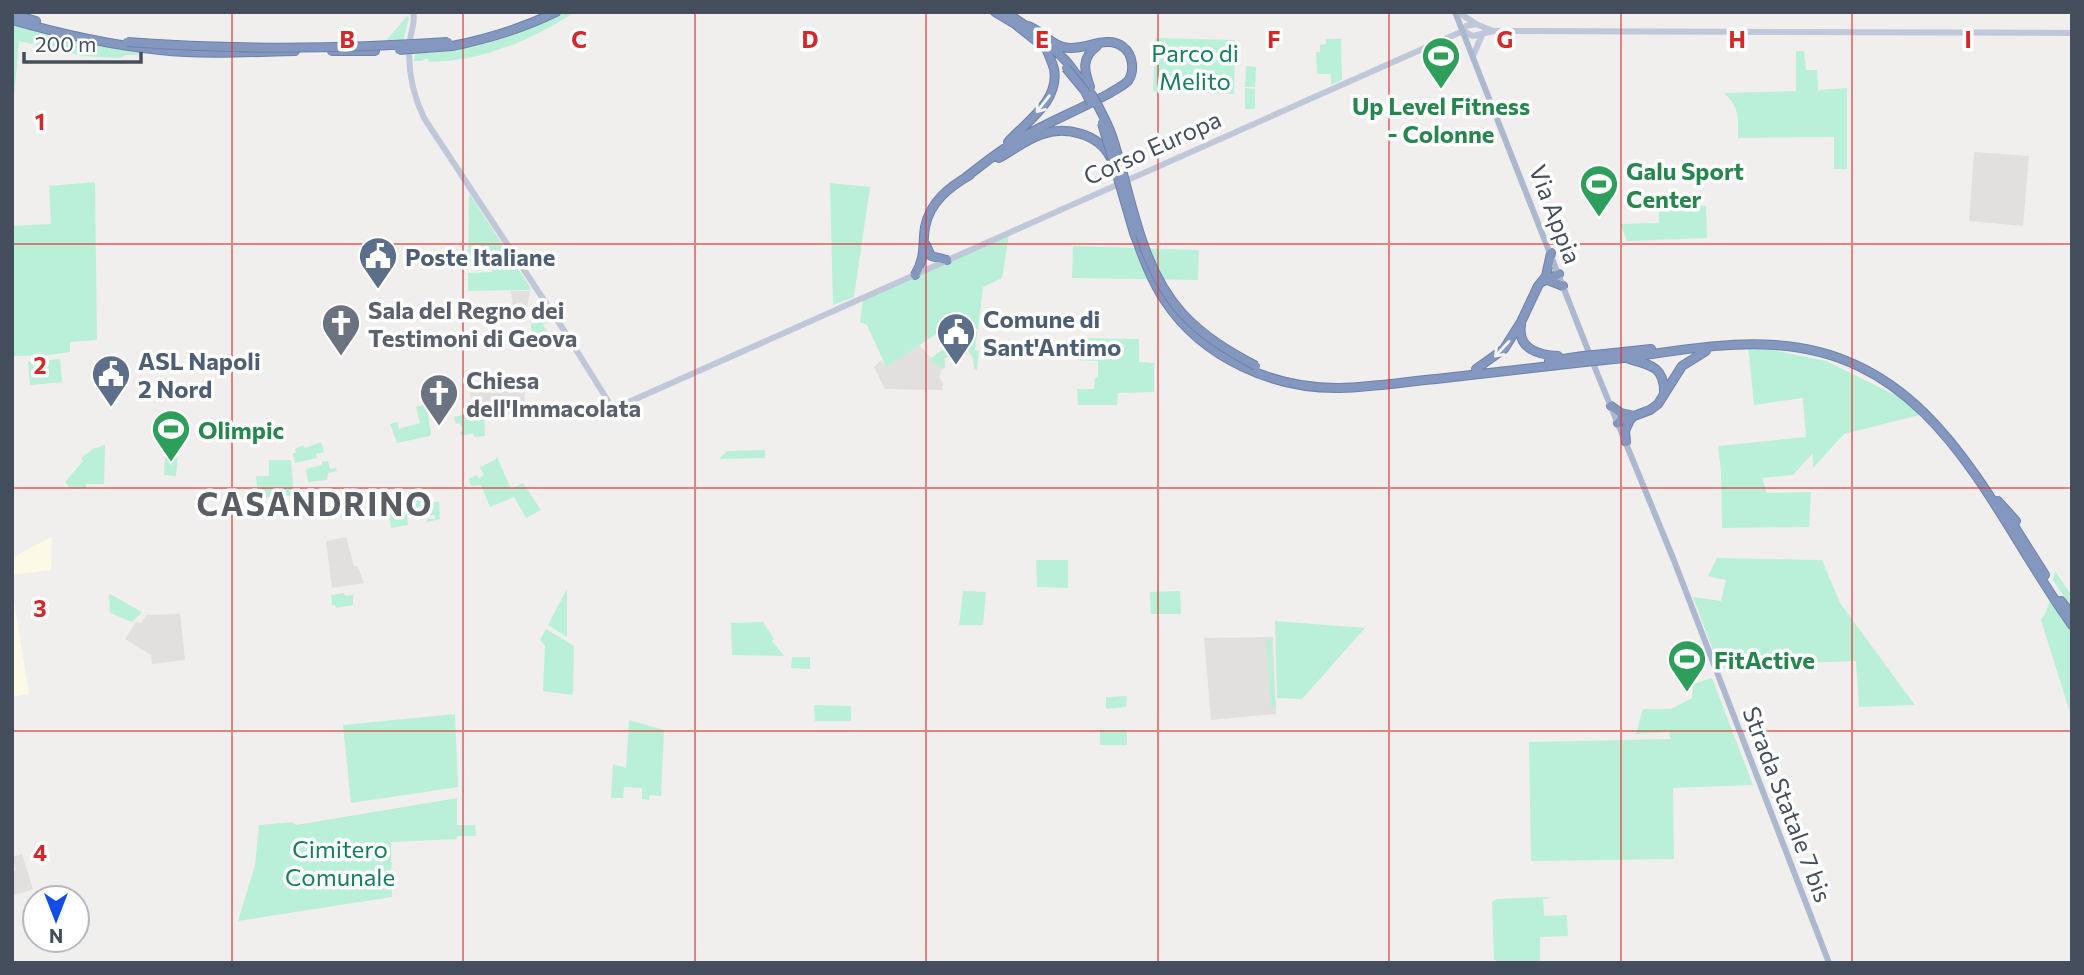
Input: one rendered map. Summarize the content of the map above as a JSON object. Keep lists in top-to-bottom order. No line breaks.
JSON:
{"streets":{"main road":["Corso Europa","Via Appia","Strada Statale 7 bis"]},"crossings":[["Corso Europa","Via Appia"],["Via Appia","Strada Statale 7 bis"]],"districts":["CASANDRINO"],"parks":["Parco di Melito","Cimitero Comunale"],"places":{"sports":["Up Level Fitness - Colonne","Galu Sport Center","Olimpic","FitActive"],"public building":["Poste Italiane","Comune di Sant'Antimo","ASL Napoli 2 Nord"],"church":["Sala del Regno dei Testimoni di Geova","Chiesa dell'Immacolata"]},"scale_bar":"200 m","north":"bottom","grid":{"columns":["B","C","D","E","F","G","H","I"],"rows":["1","2","3","4"]}}
